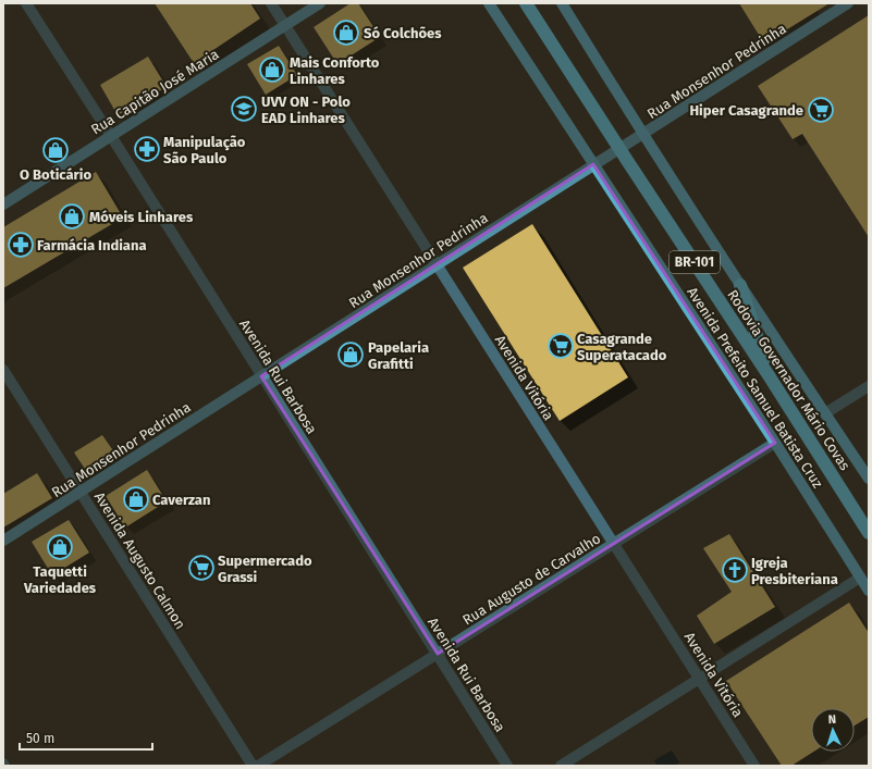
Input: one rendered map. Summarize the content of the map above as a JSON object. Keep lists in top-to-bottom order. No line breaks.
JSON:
{"streets":{"highway":["BR-101","Rodovia Governador Mário Covas"],"main road":["Rua Monsenhor Pedrinha","Rua Capitão José Maria","Avenida Prefeito Samuel Batista Cruz"],"street":["Avenida Rui Barbosa","Avenida Vitória","Avenida Augusto Calmon","Rua Augusto de Carvalho"]},"crossings":[["Rua Monsenhor Pedrinha","Avenida Rui Barbosa"],["Rua Monsenhor Pedrinha","Avenida Vitória"],["Rua Monsenhor Pedrinha","Rodovia Governador Mário Covas"],["Rua Monsenhor Pedrinha","Avenida Prefeito Samuel Batista Cruz"],["Rua Monsenhor Pedrinha","Avenida Augusto Calmon"],["Rua Capitão José Maria","Avenida Rui Barbosa"],["Rua Capitão José Maria","Avenida Vitória"],["Avenida Rui Barbosa","Rua Augusto de Carvalho"],["Avenida Vitória","Rua Augusto de Carvalho"],["Avenida Prefeito Samuel Batista Cruz","Rua Augusto de Carvalho"]],"places":{"shop":["Só Colchões","Mais Conforto Linhares","O Boticário","Móveis Linhares","Papelaria Grafitti","Caverzan","Taquetti Variedades"],"school or university":["UVV ON - Polo EAD Linhares"],"supermarket":["Hiper Casagrande","Casagrande Superatacado","Supermercado Grassi"],"pharmacy":["Manipulação São Paulo","Farmácia Indiana"],"church":["Igreja Presbiteriana"]},"scale_bar":"50 m","north":"top"}
